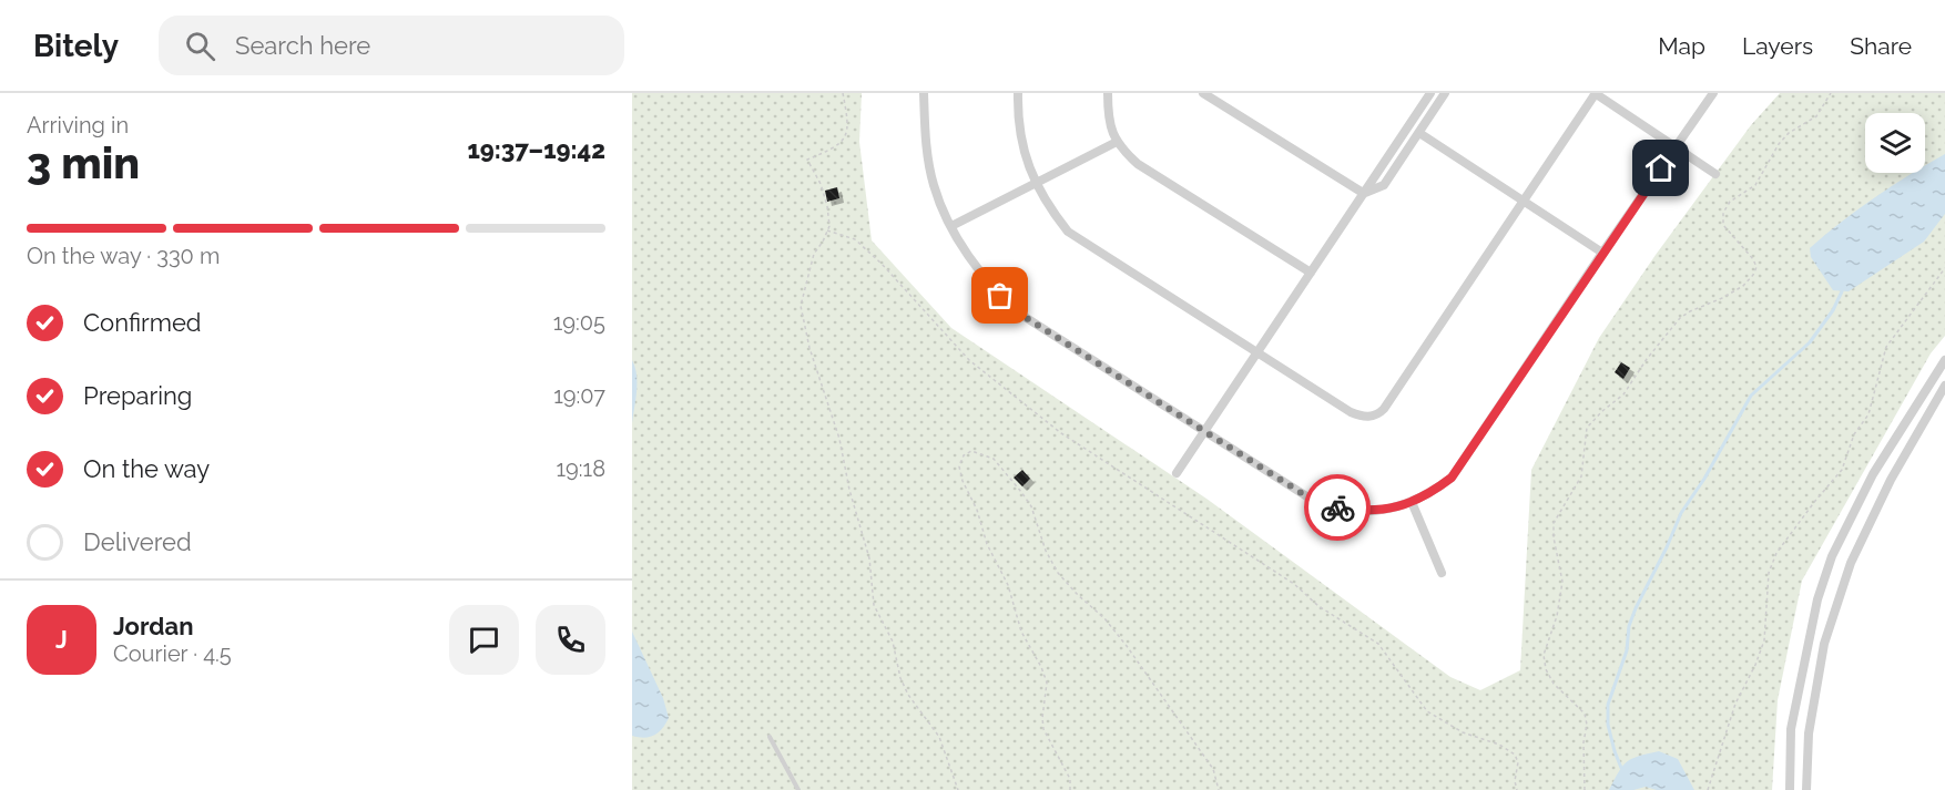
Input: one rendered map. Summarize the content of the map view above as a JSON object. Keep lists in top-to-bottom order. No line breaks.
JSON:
{"page":{"header":"Bitely","search":"Search here","nav":["Map","Layers","Share"],"heading":["3 min","Arriving in","19:37–19:42"],"panel":["Jordan","Courier · 4.5"],"bar":"On the way · 330 m","list":[["Confirmed","19:05"],["Preparing","19:07"],["On the way","19:18"],"Delivered"],"round":"J"}}
